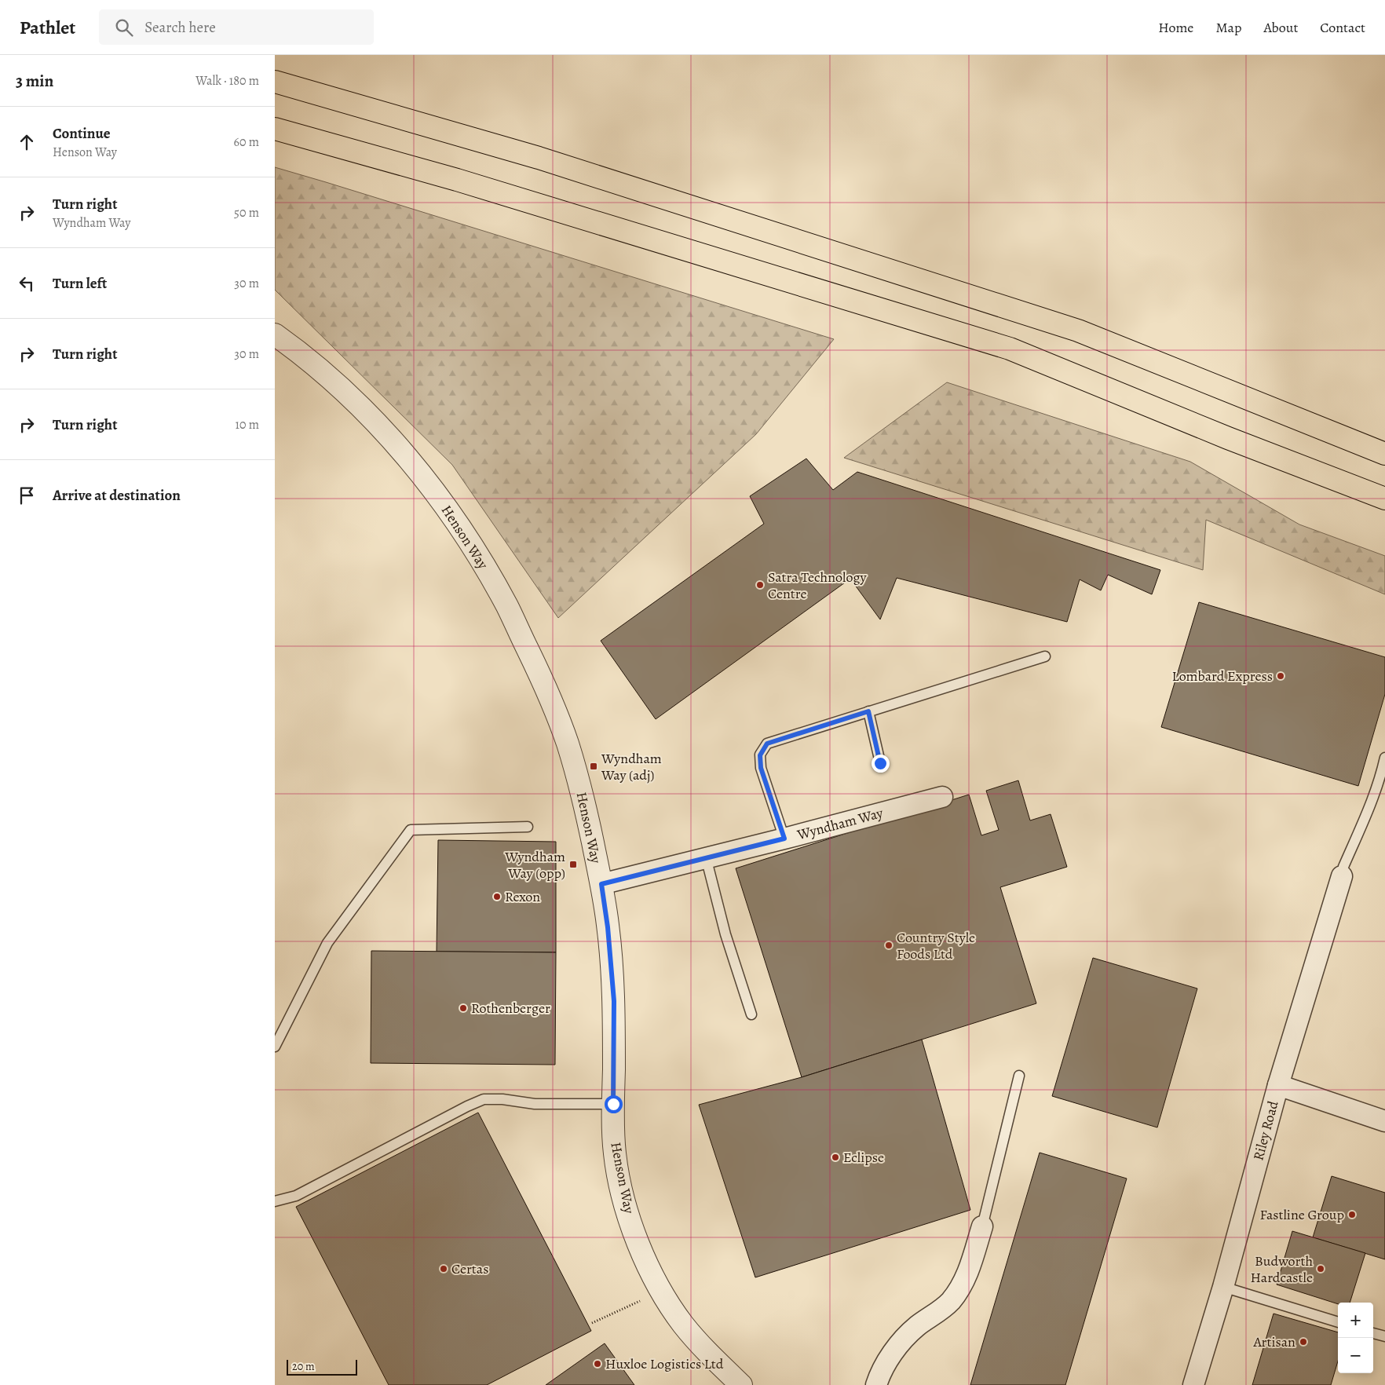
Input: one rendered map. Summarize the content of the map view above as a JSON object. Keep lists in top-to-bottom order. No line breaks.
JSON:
{"streets":{"street":["Henson Way","Wyndham Way","Riley Road"]},"crossings":[["Henson Way","Wyndham Way"]],"places":{"other":["Satra Technology Centre","Lombard Express","Rexon","Country Style Foods Ltd","Rothenberger","Eclipse","Fastline Group","Certas","Budworth Hardcastle","Artisan","Huxloe Logistics Ltd"],"transit":["Wyndham Way (adj)","Wyndham Way (opp)"]},"scale_bar":"20 m","page":{"header":"Pathlet","search":"Search here","nav":["Home","Map","About","Contact"],"heading":["3 min","Walk · 180 m"],"list":[["Continue","Henson Way","60 m"],["Turn right","Wyndham Way","50 m"],["Turn left","30 m"],["Turn right","30 m"],["Turn right","10 m"],"Arrive at destination"],"map_buttons":["+","−"],"scale":"20 m"}}
